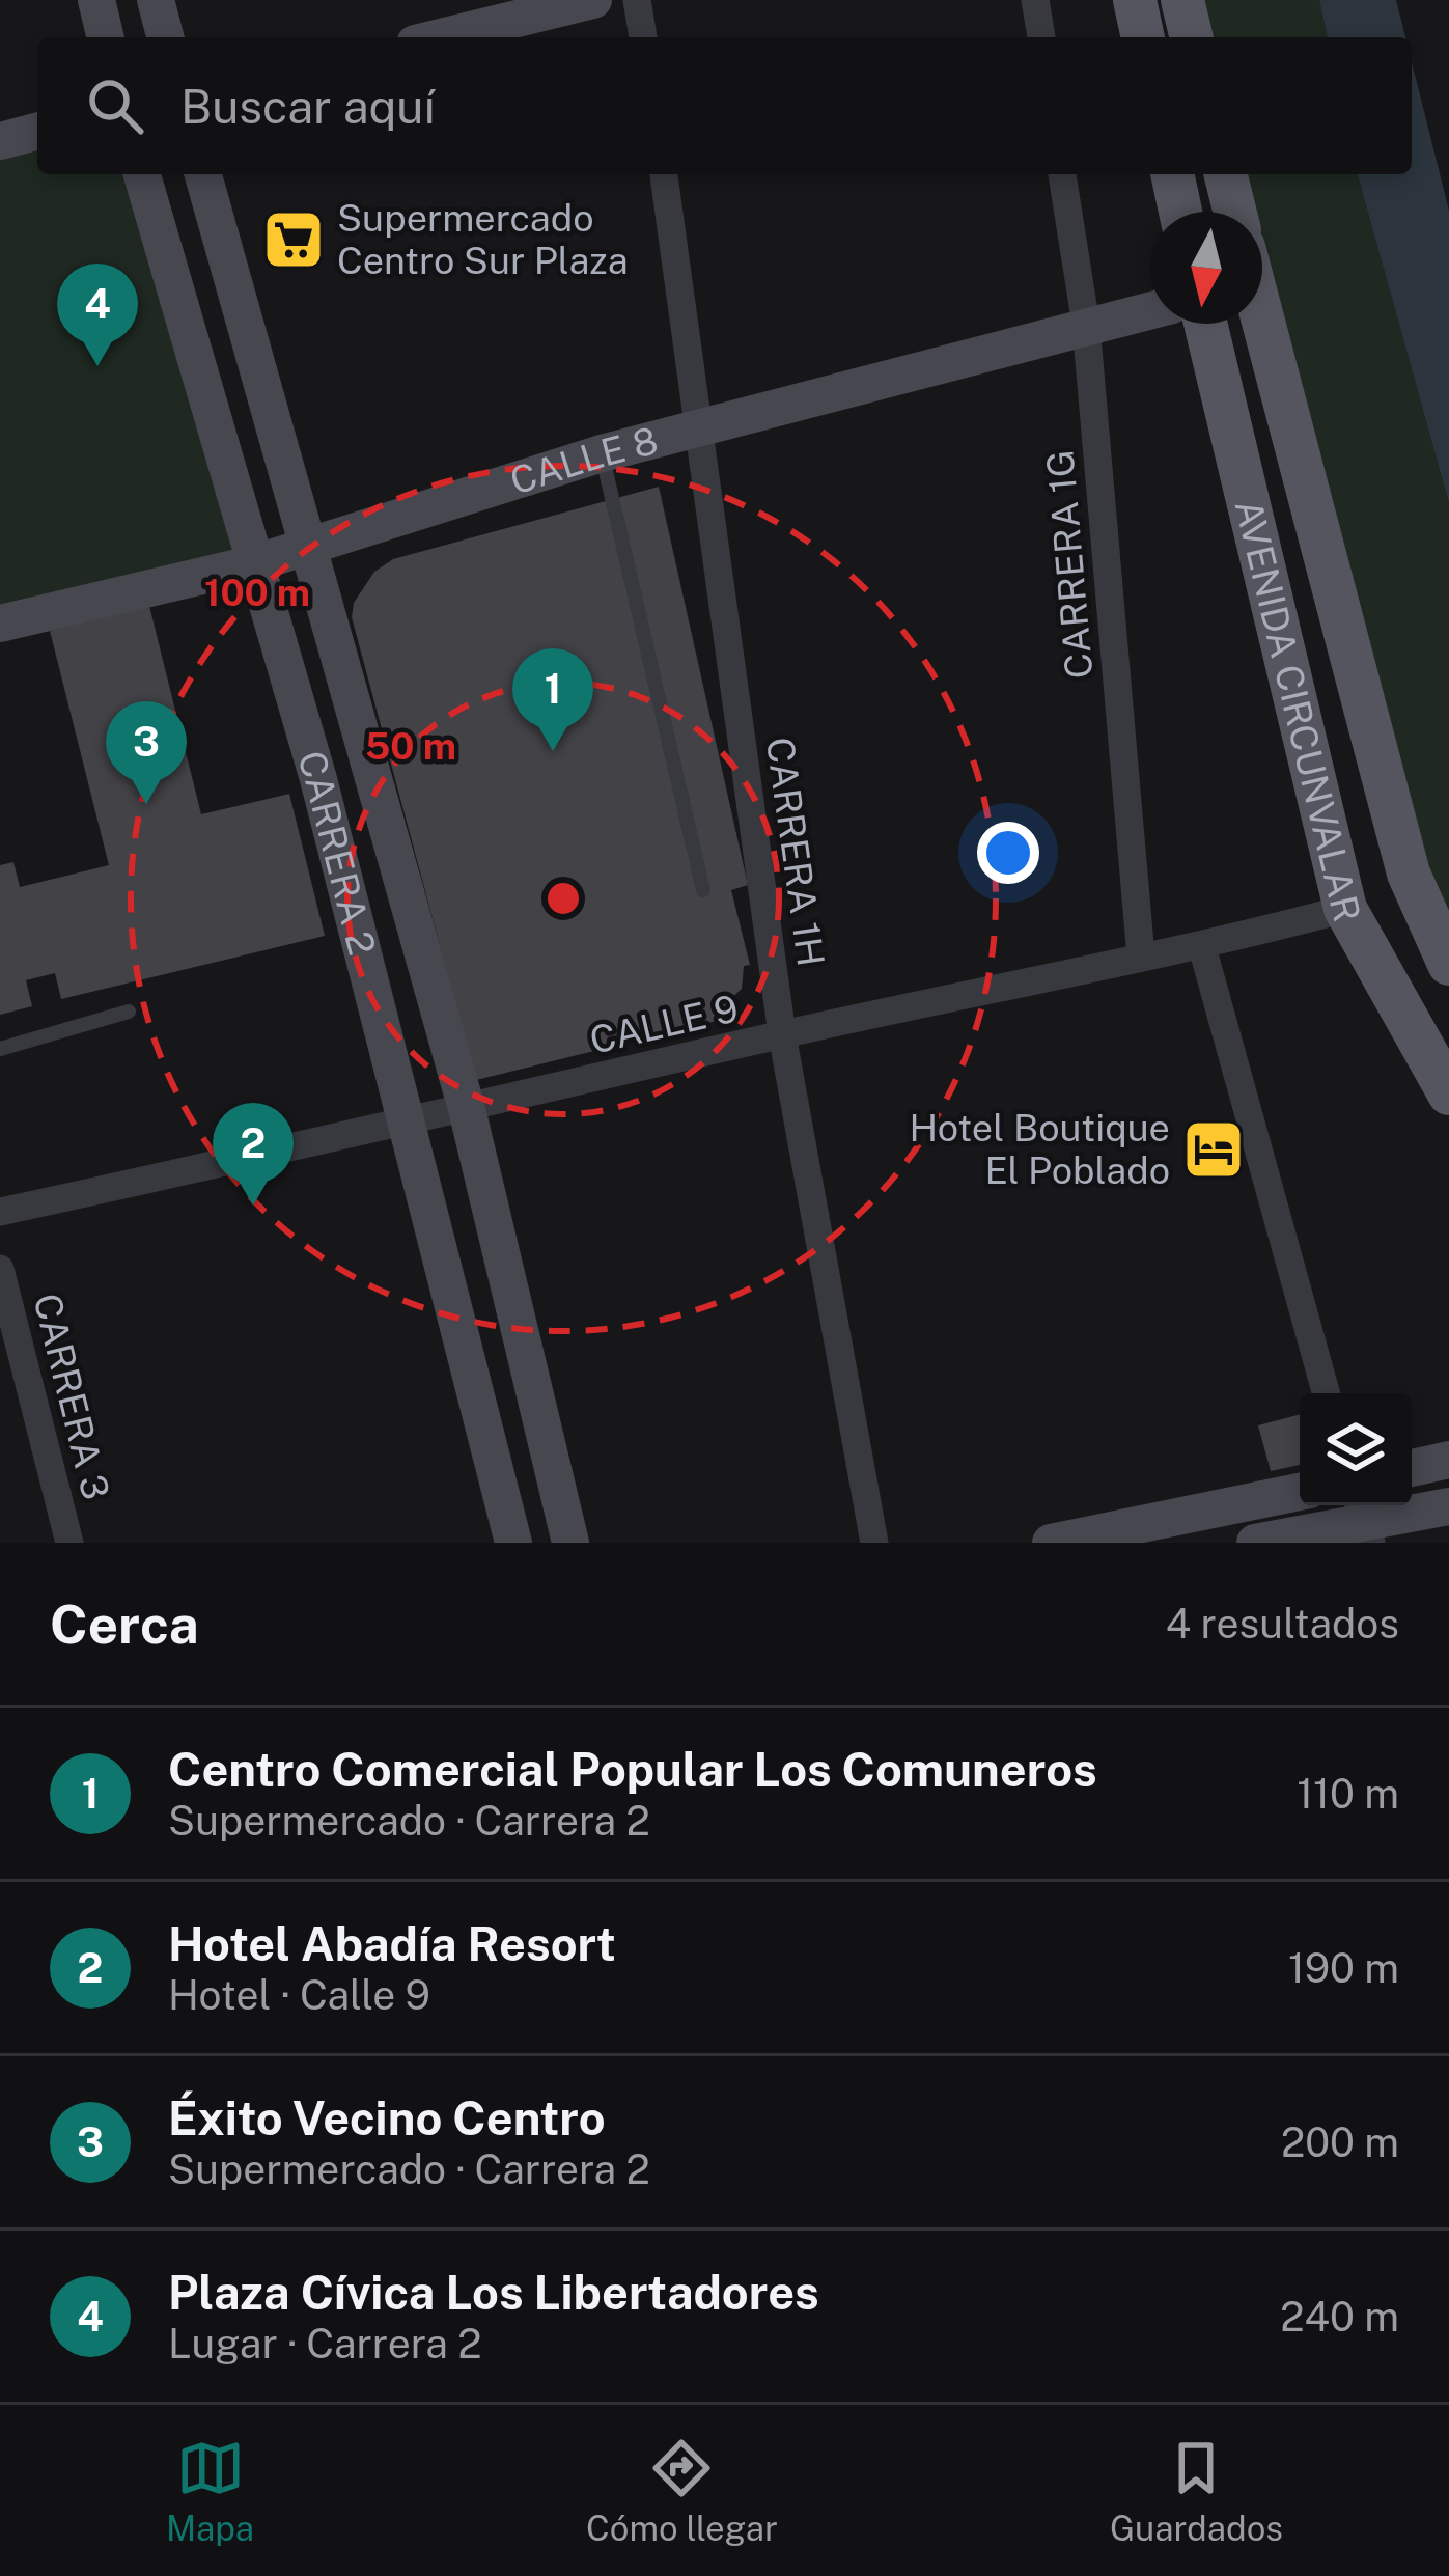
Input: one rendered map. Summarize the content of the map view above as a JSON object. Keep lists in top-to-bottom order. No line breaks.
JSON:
{"streets":{"main road":["CALLE 8","AVENIDA CIRCUNVALAR","CARRERA 2"],"street":["CARRERA 1G","CARRERA 1H","CALLE 9","CARRERA 3"]},"crossings":[["CALLE 8","CARRERA 1G"],["CALLE 8","CARRERA 1H"],["CALLE 8","CARRERA 2"],["CARRERA 1G","CALLE 9"],["AVENIDA CIRCUNVALAR","CALLE 9"],["CARRERA 1H","CALLE 9"],["CARRERA 2","CALLE 9"]],"places":{"supermarket":["Supermercado Centro Sur Plaza"],"hotel":["Hotel Boutique El Poblado"]},"north":"bottom","page":{"search":"Buscar aquí","pins":["4","1","3","2"],"heading":["Cerca","4 resultados"],"list":[{"mark":"1","name":"Centro Comercial Popular Los Comuneros","note":"Supermercado · Carrera 2","value":"110 m"},{"mark":"2","name":"Hotel Abadía Resort","note":"Hotel · Calle 9","value":"190 m"},{"mark":"3","name":"Éxito Vecino Centro","note":"Supermercado · Carrera 2","value":"200 m"},{"mark":"4","name":"Plaza Cívica Los Libertadores","note":"Lugar · Carrera 2","value":"240 m"}],"nav":["Mapa","Cómo llegar","Guardados"]},"rings":["100 m","50 m"]}
